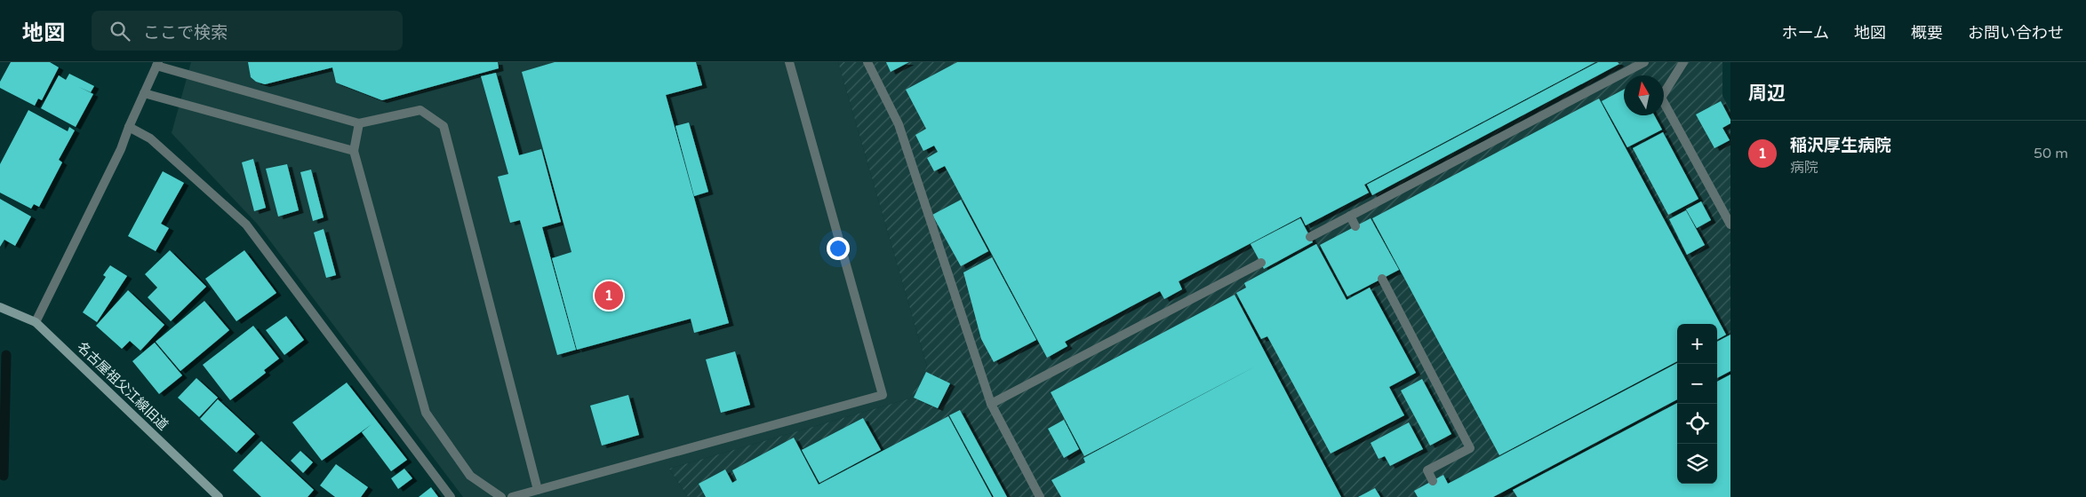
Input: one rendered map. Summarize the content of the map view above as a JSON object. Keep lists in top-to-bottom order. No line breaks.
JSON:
{"streets":{"street":["名古屋祖父江線旧道"]},"north":"top","page":{"header":"地図","search":"ここで検索","nav":["ホーム","地図","概要","お問い合わせ"],"heading":"周辺","list":[{"mark":"1","name":"稲沢厚生病院","note":"病院","value":"50 m"}],"pins":"1","map_buttons":["+","−"]}}
